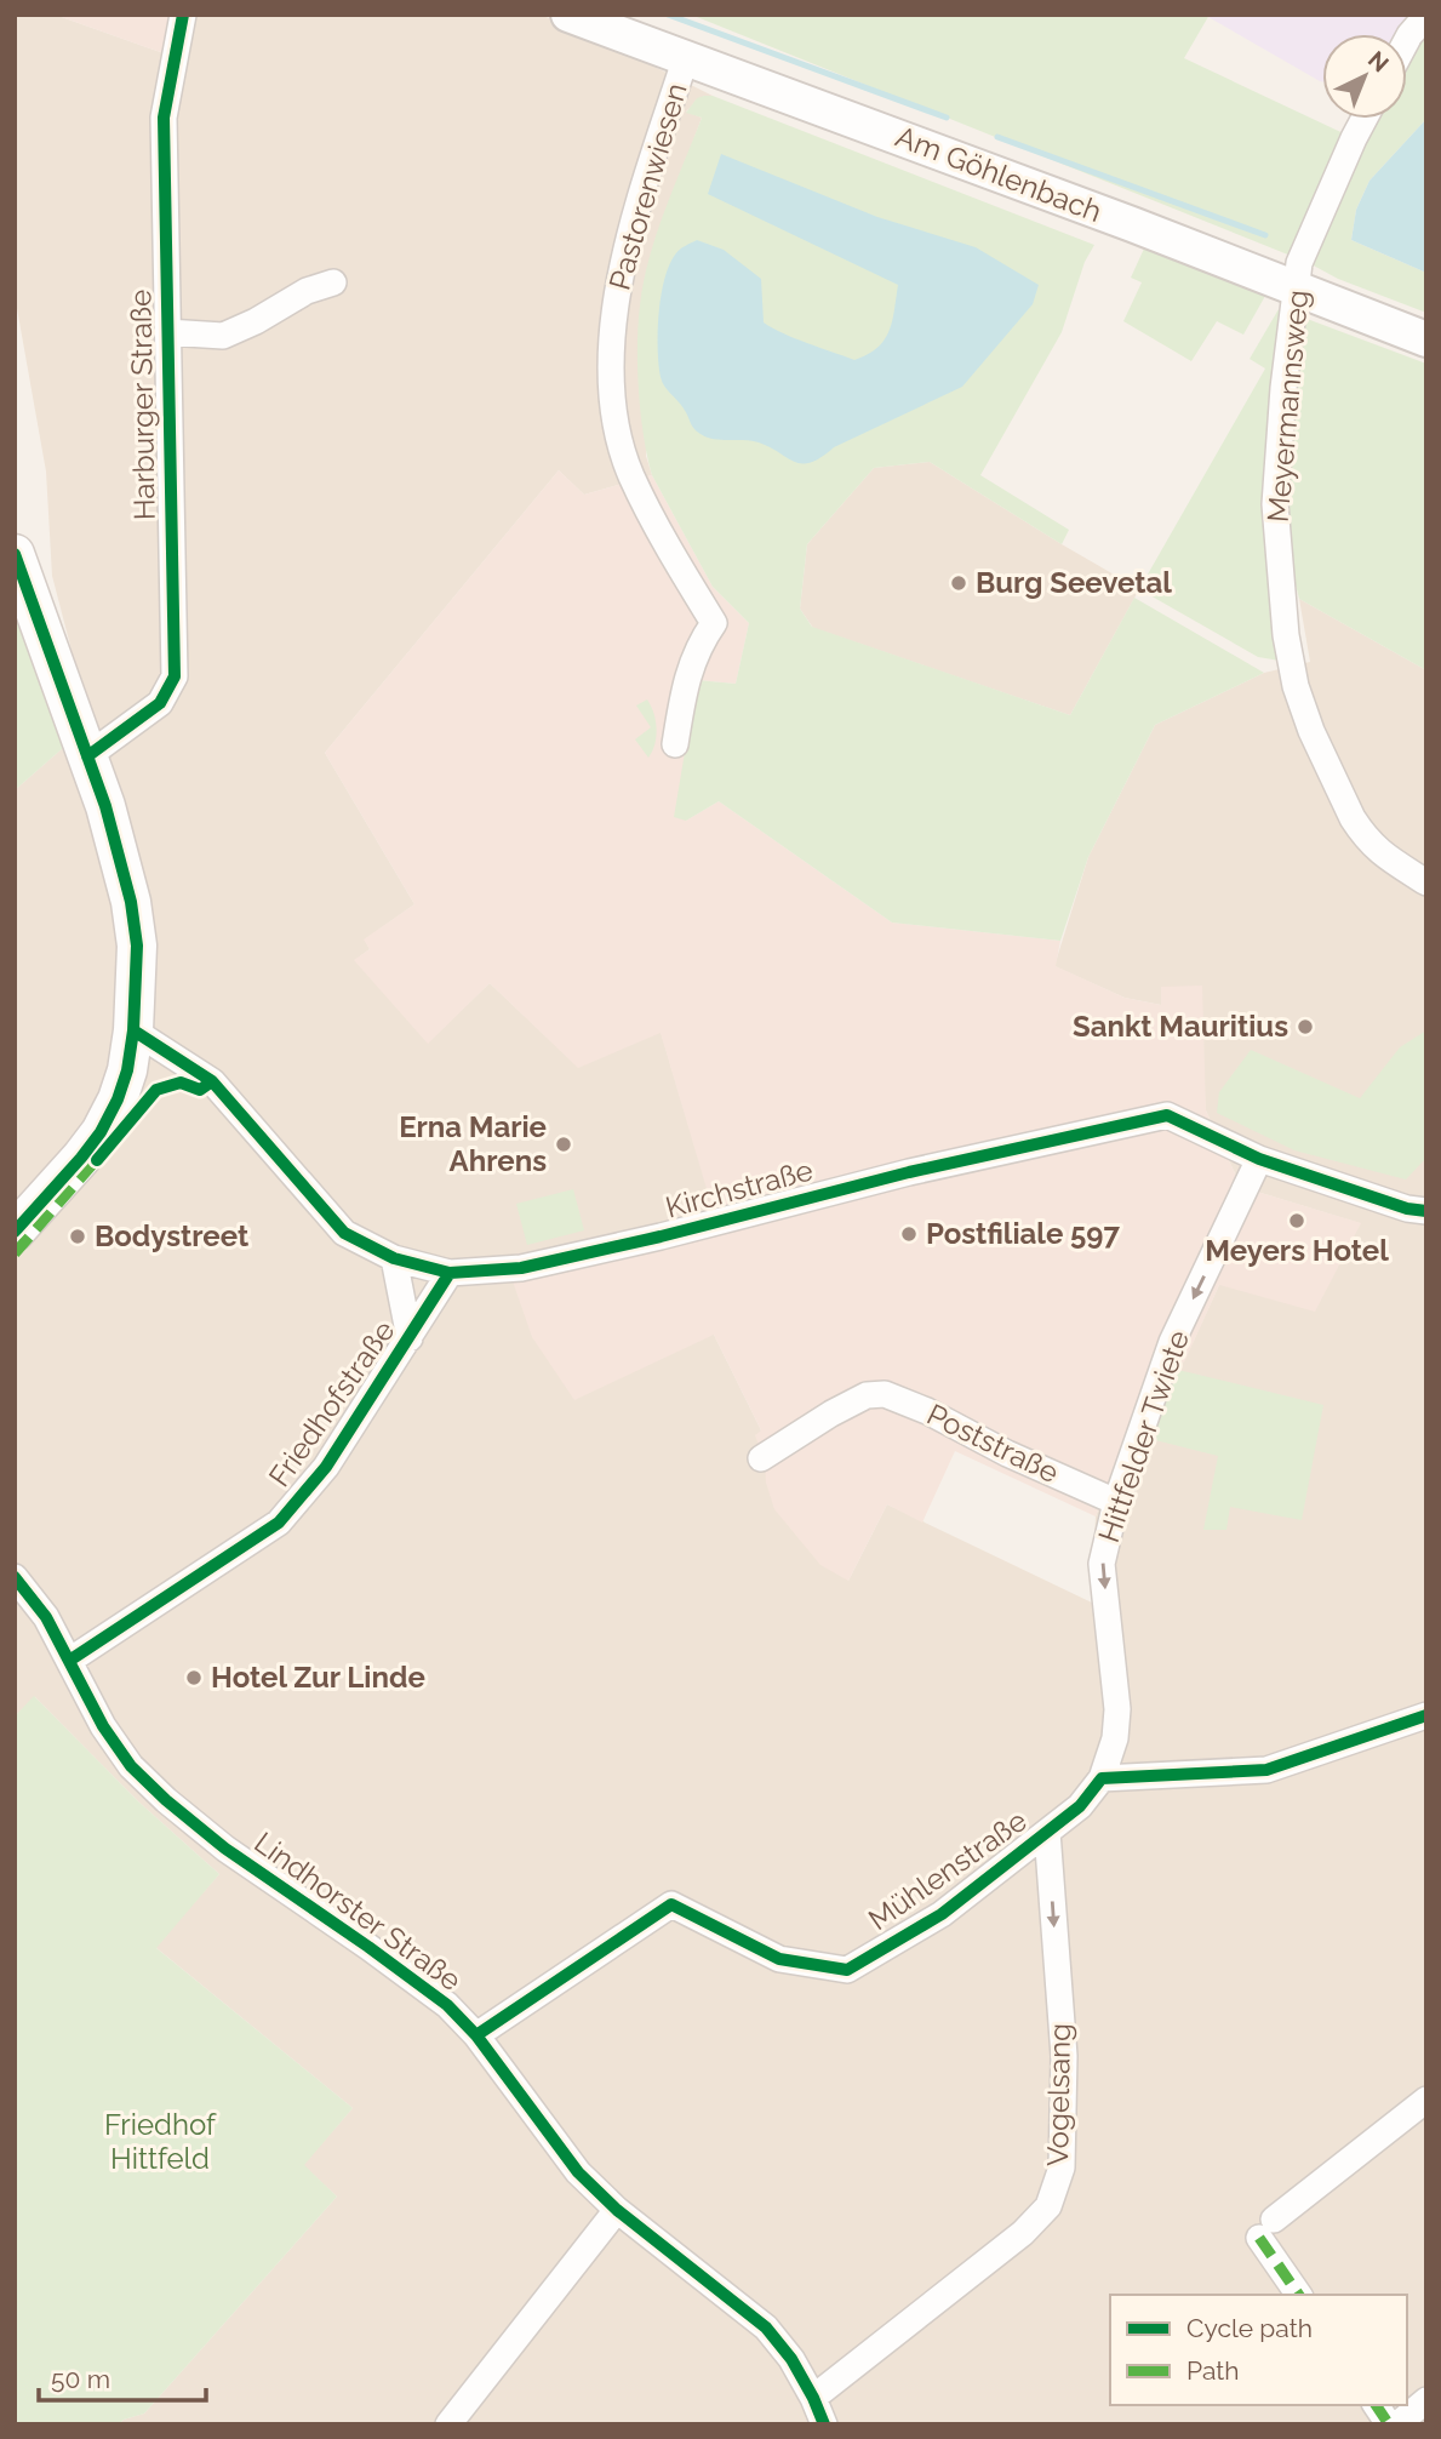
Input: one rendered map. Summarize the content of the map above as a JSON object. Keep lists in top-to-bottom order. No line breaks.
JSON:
{"streets":{"street":["Am Göhlenbach","Pastorenwiesen","Harburger Straße","Meyermannsweg","Kirchstraße","Friedhofstraße","Hittfelder Twiete","Poststraße","Mühlenstraße","Lindhorster Straße","Vogelsang"]},"crossings":[["Am Göhlenbach","Pastorenwiesen"],["Am Göhlenbach","Meyermannsweg"],["Kirchstraße","Friedhofstraße"],["Kirchstraße","Hittfelder Twiete"],["Friedhofstraße","Lindhorster Straße"],["Hittfelder Twiete","Poststraße"],["Hittfelder Twiete","Mühlenstraße"],["Mühlenstraße","Lindhorster Straße"],["Mühlenstraße","Vogelsang"],["Lindhorster Straße","Vogelsang"]],"one_way":["Hittfelder Twiete","Vogelsang"],"parks":["Friedhof Hittfeld"],"places":["Burg Seevetal","Sankt Mauritius","Erna Marie Ahrens","Meyers Hotel","Postfiliale 597","Bodystreet","Hotel Zur Linde"],"legend":["Cycle path","Path"],"scale_bar":"50 m","north":"top right"}
